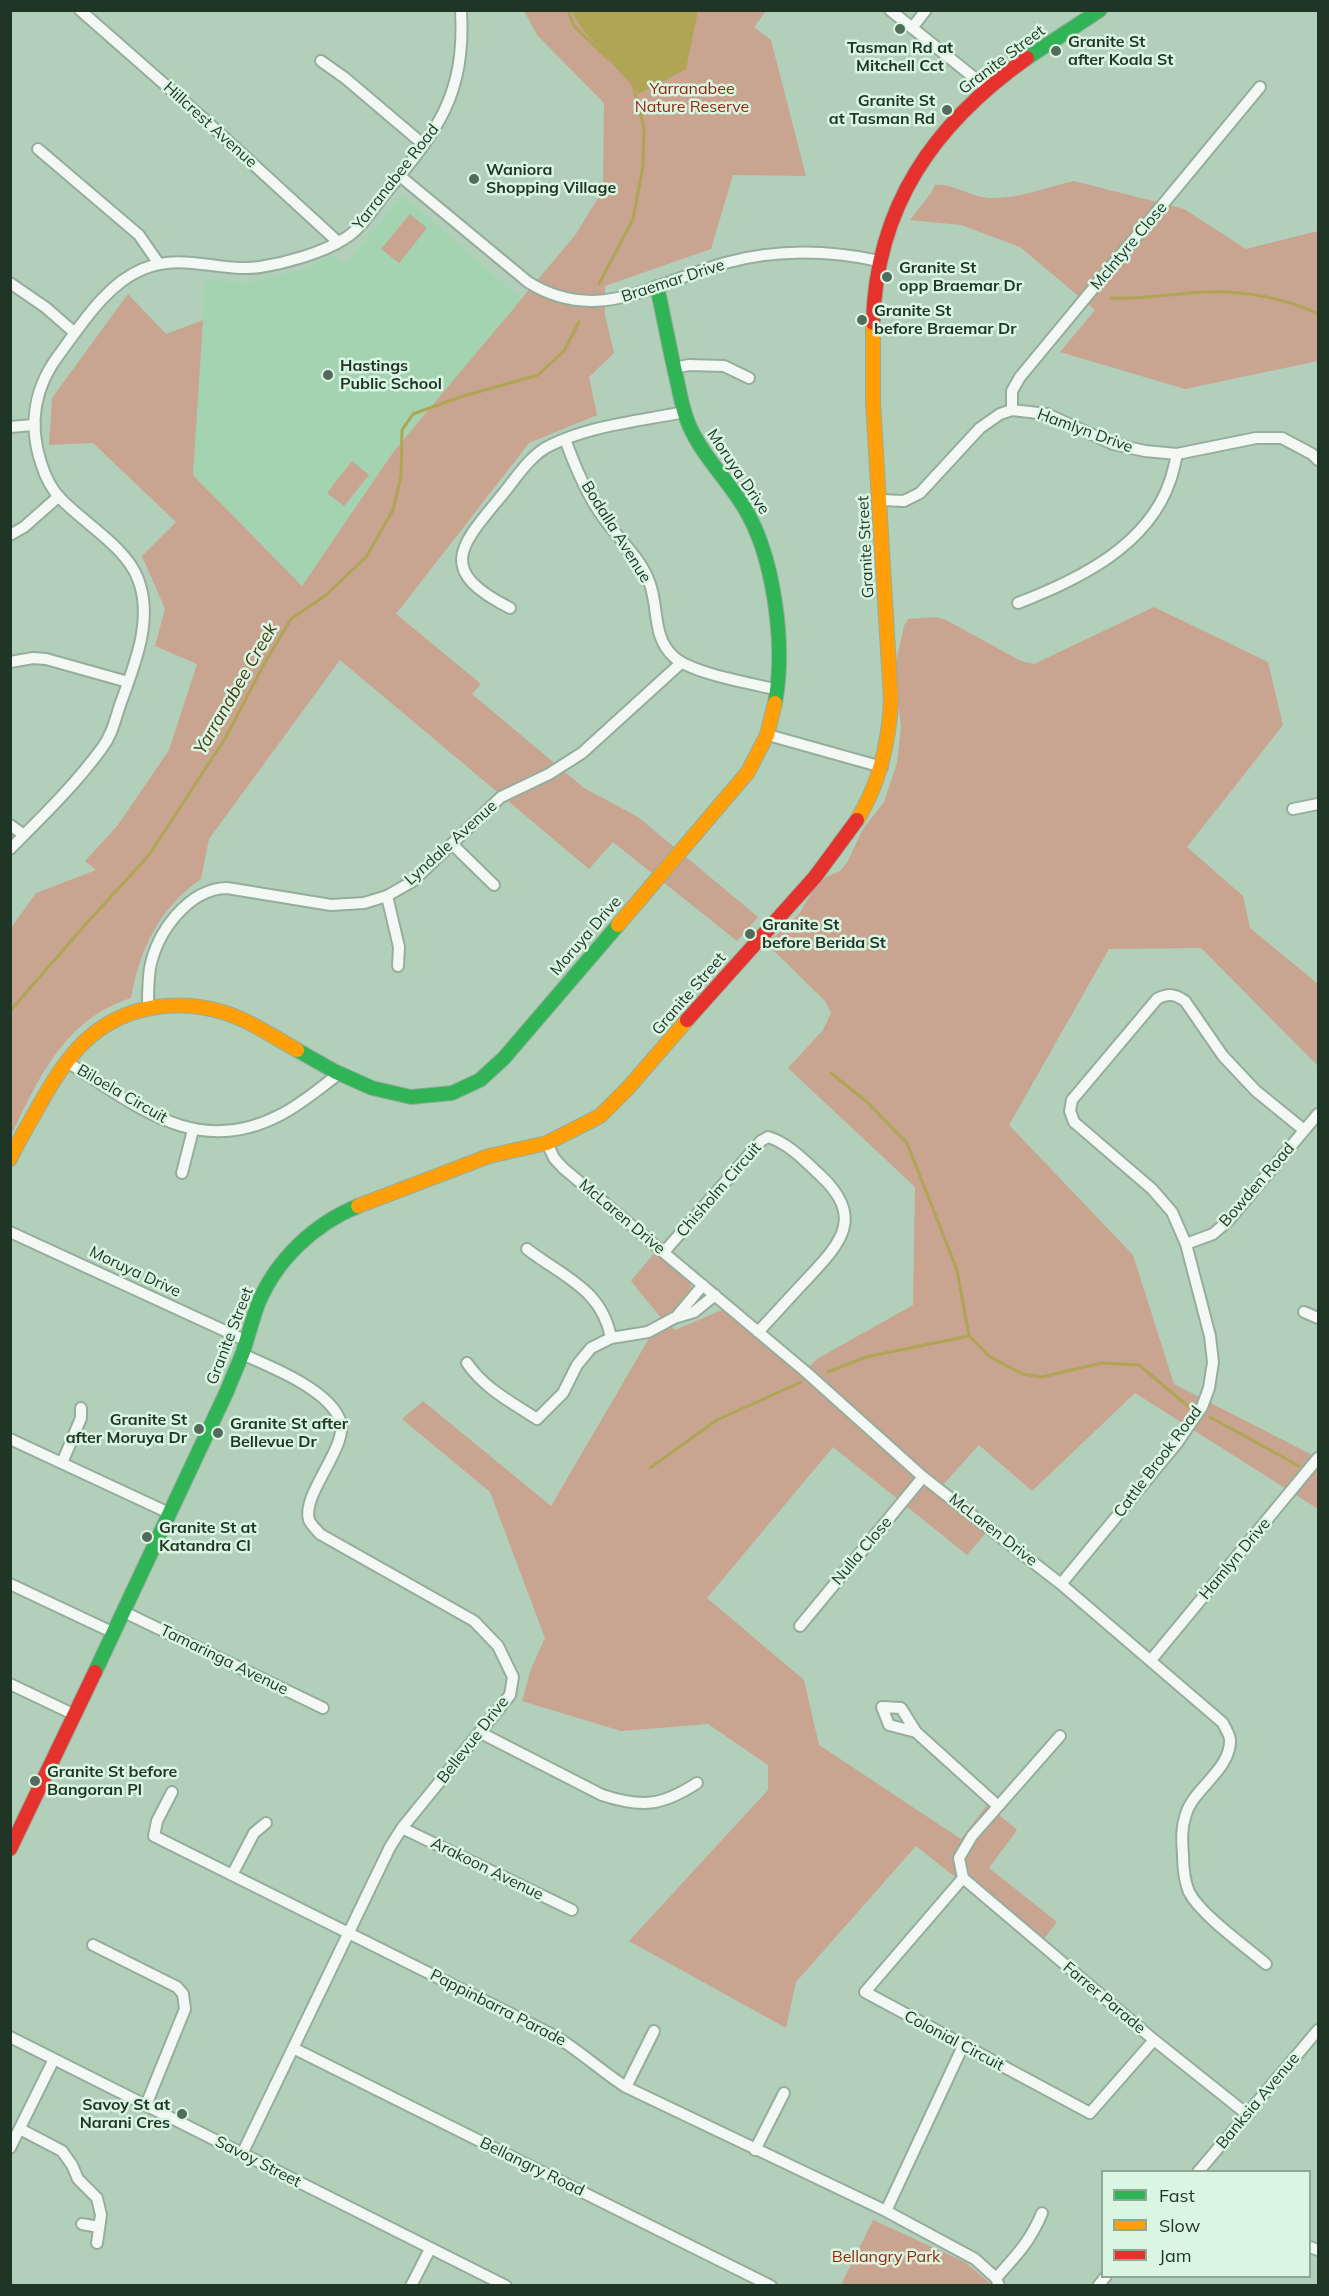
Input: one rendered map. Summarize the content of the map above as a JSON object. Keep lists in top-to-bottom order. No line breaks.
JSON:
{"streets":{"street":["Granite Street","Hillcrest Avenue","Yarranabee Road","McIntyre Close","Braemar Drive","Hamlyn Drive","Moruya Drive","Bodalla Avenue","Lyndale Avenue","Biloela Circuit","Bowden Road","Chisholm Circuit","McLaren Drive","Cattle Brook Road","Nulla Close","Tamaringa Avenue","Bellevue Drive","Arakoon Avenue","Farrer Parade","Pappinbarra Parade","Colonial Circuit","Banksia Avenue","Savoy Street","Bellangry Road"]},"crossings":[["Granite Street","Braemar Drive"],["Granite Street","Moruya Drive"],["Granite Street","McLaren Drive"],["Granite Street","Tamaringa Avenue"],["Granite Street","Bellevue Drive"],["Hillcrest Avenue","Yarranabee Road"],["Yarranabee Road","Braemar Drive"],["McIntyre Close","Hamlyn Drive"],["Braemar Drive","Moruya Drive"],["Hamlyn Drive","McLaren Drive"],["Moruya Drive","Lyndale Avenue"],["Moruya Drive","Biloela Circuit"],["Moruya Drive","Bellevue Drive"],["Bodalla Avenue","Lyndale Avenue"],["Bowden Road","Cattle Brook Road"],["Chisholm Circuit","McLaren Drive"],["McLaren Drive","Cattle Brook Road"],["McLaren Drive","Nulla Close"],["Bellevue Drive","Arakoon Avenue"],["Bellevue Drive","Pappinbarra Parade"],["Bellevue Drive","Savoy Street"],["Bellevue Drive","Bellangry Road"],["Farrer Parade","Colonial Circuit"],["Farrer Parade","Banksia Avenue"]],"water":["Yarranabee Creek"],"parks":["Yarranabee Nature Reserve","Bellangry Park"],"places":["Tasman Rd at Mitchell Cct","Granite St after Koala St","Granite St at Tasman Rd","Waniora Shopping Village","Granite St opp Braemar Dr","Granite St before Braemar Dr","Hastings Public School","Granite St before Berida St","Granite St after Moruya Dr","Granite St after Bellevue Dr","Granite St at Katandra Cl","Granite St before Bangoran Pl","Savoy St at Narani Cres"],"legend":["Fast","Slow","Jam"]}
